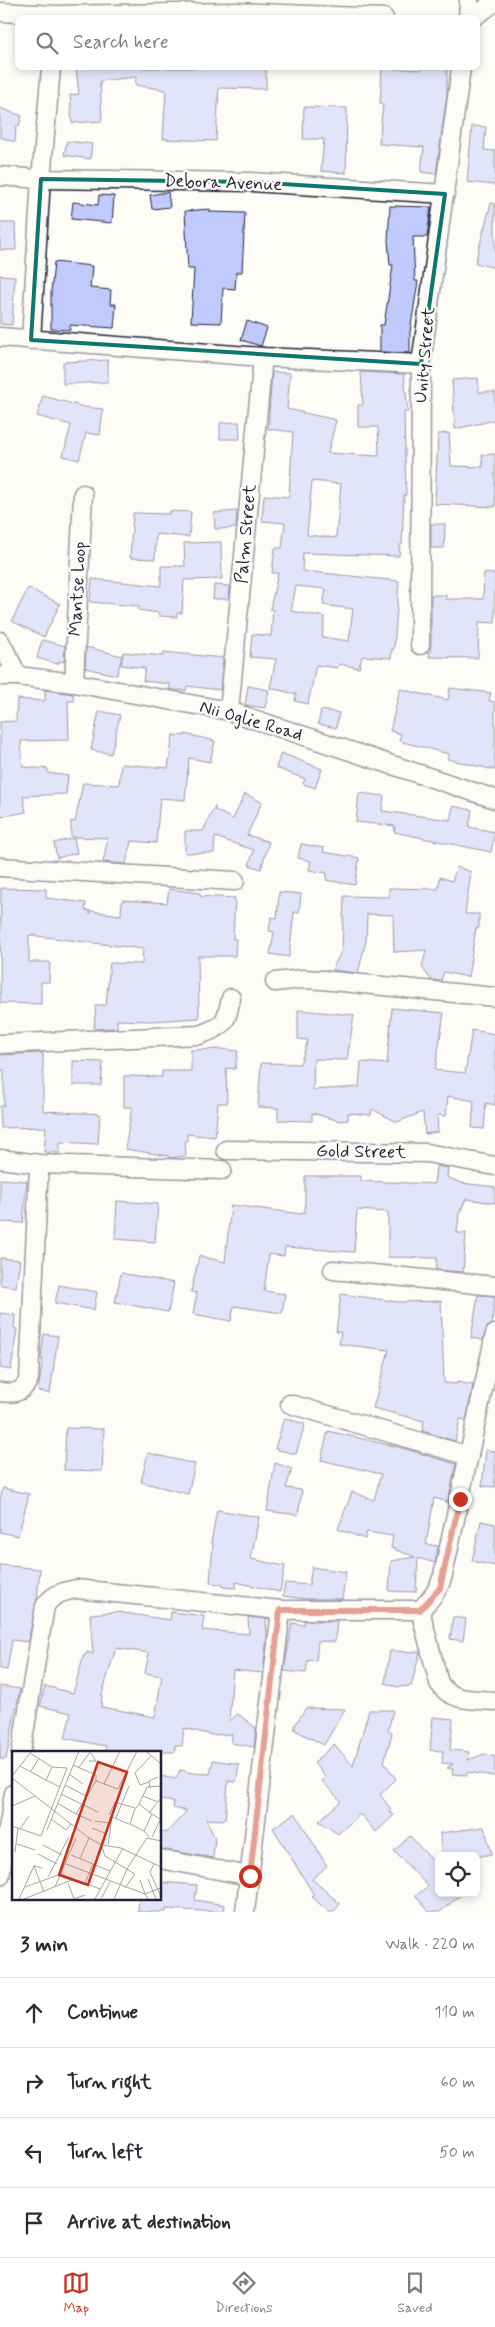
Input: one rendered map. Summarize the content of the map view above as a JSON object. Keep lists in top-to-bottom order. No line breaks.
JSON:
{"streets":{"street":["Debora Avenue","Unity Street","Palm Street","Mantse Loop","Nii Oglie Road","Gold Street"]},"crossings":[["Debora Avenue","Unity Street"],["Palm Street","Nii Oglie Road"],["Mantse Loop","Nii Oglie Road"]],"page":{"search":"Search here","heading":["3 min","Walk · 220 m"],"list":[["Continue","110 m"],["Turn right","60 m"],["Turn left","50 m"],"Arrive at destination"],"nav":["Map","Directions","Saved"]}}
